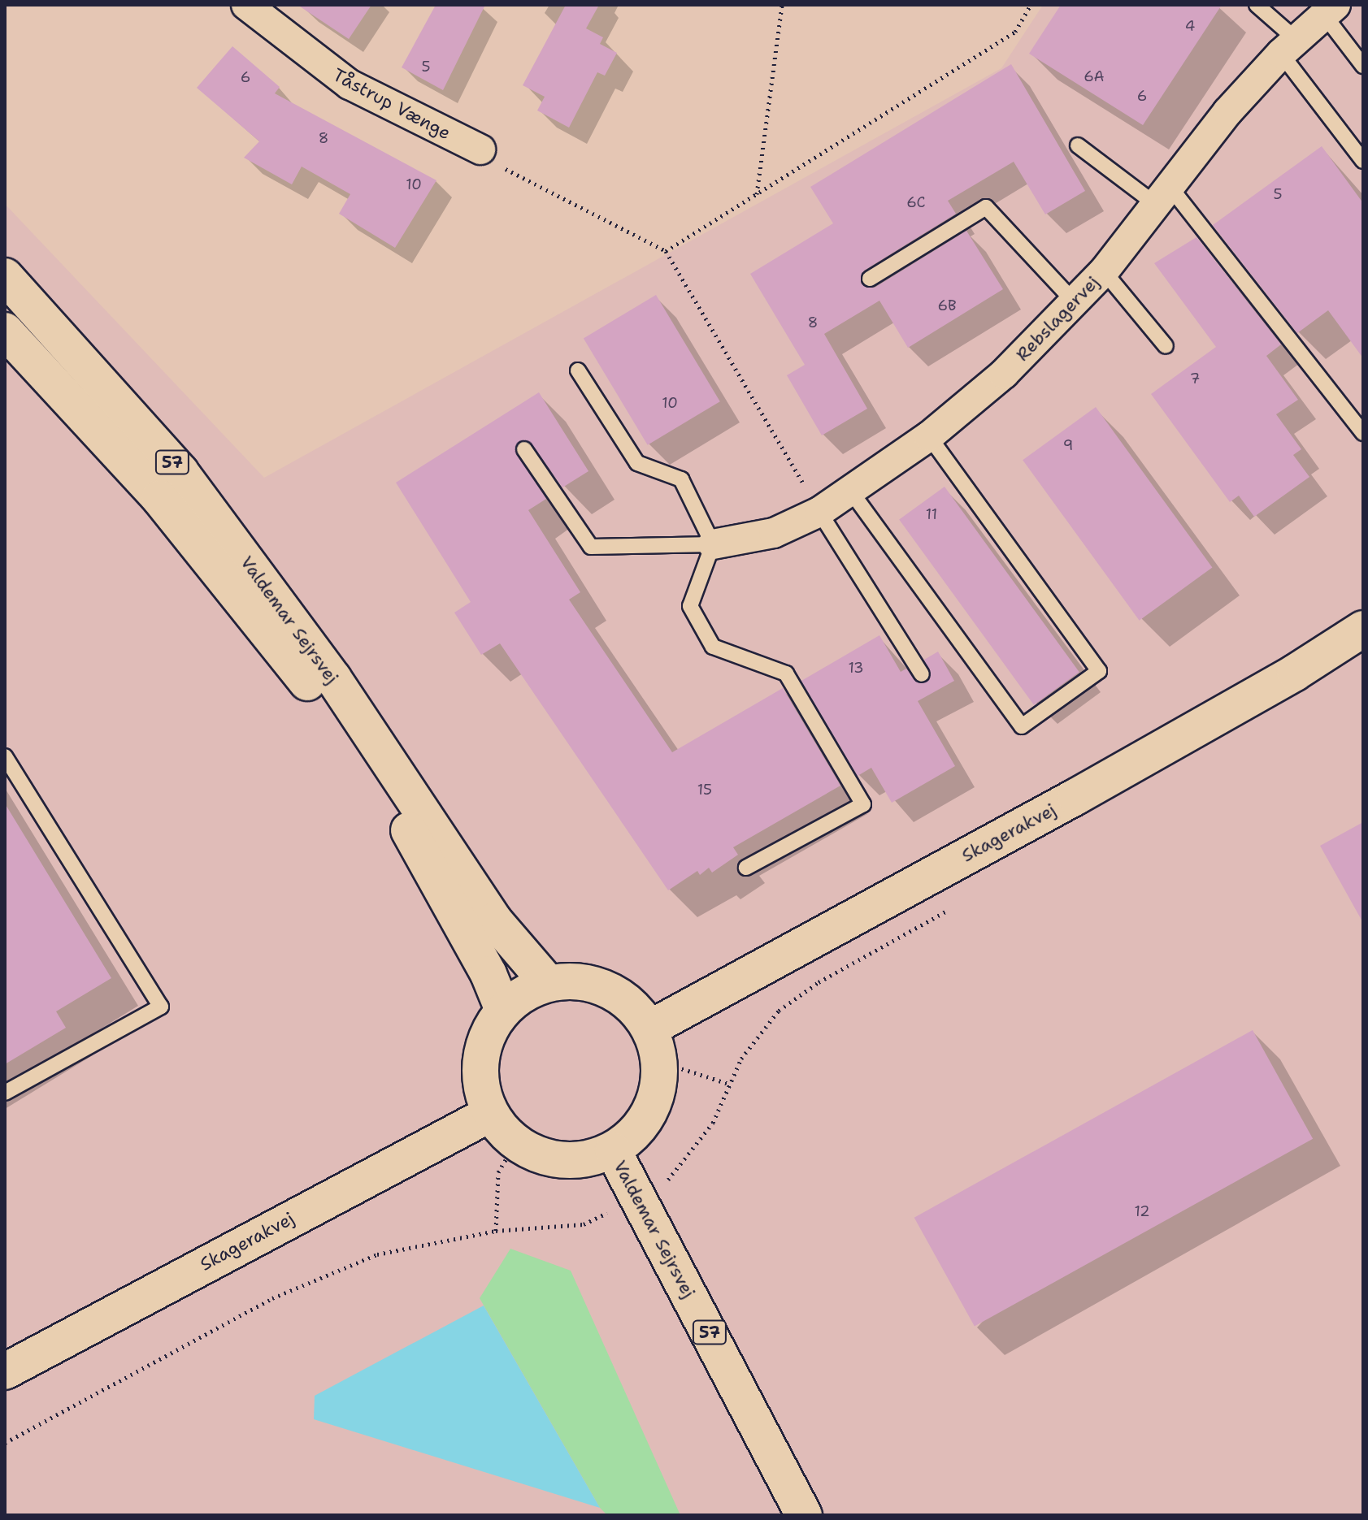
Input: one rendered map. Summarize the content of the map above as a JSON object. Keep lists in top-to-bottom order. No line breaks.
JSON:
{"streets":{"main road":["57","Valdemar Sejrsvej","Skagerakvej"],"street":["Tåstrup Vænge","Rebslagervej"]},"crossings":[["Valdemar Sejrsvej","Skagerakvej"]],"house_numbers":["4","5","6A","6","6","8","10","5","6C","6B","8","7","10","9","11","13","15","12"]}
